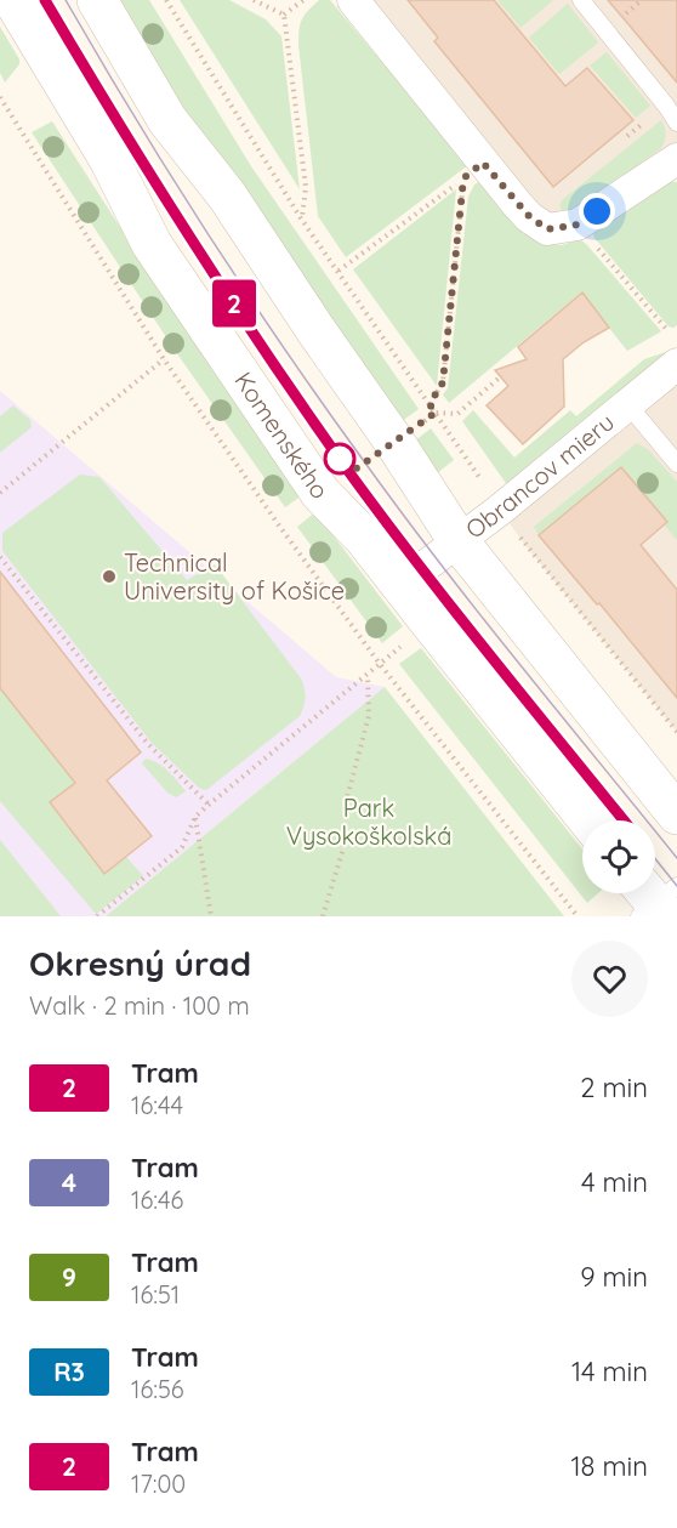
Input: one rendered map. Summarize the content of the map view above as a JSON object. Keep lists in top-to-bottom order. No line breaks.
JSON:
{"streets":{"street":["Komenského","Obrancov mieru"]},"crossings":[["Komenského","Obrancov mieru"]],"parks":["Park Vysokoškolská"],"places":["Technical University of Košice"],"lines":["tram line 2"],"page":{"on_map":"2","heading":["Okresný úrad","Walk · 2 min · 100 m"],"list":[{"mark":"2","name":"Tram","note":"16:44","value":"2 min"},{"mark":"4","name":"Tram","note":"16:46","value":"4 min"},{"mark":"9","name":"Tram","note":"16:51","value":"9 min"},{"mark":"R3","name":"Tram","note":"16:56","value":"14 min"},{"mark":"2","name":"Tram","note":"17:00","value":"18 min"}]}}
